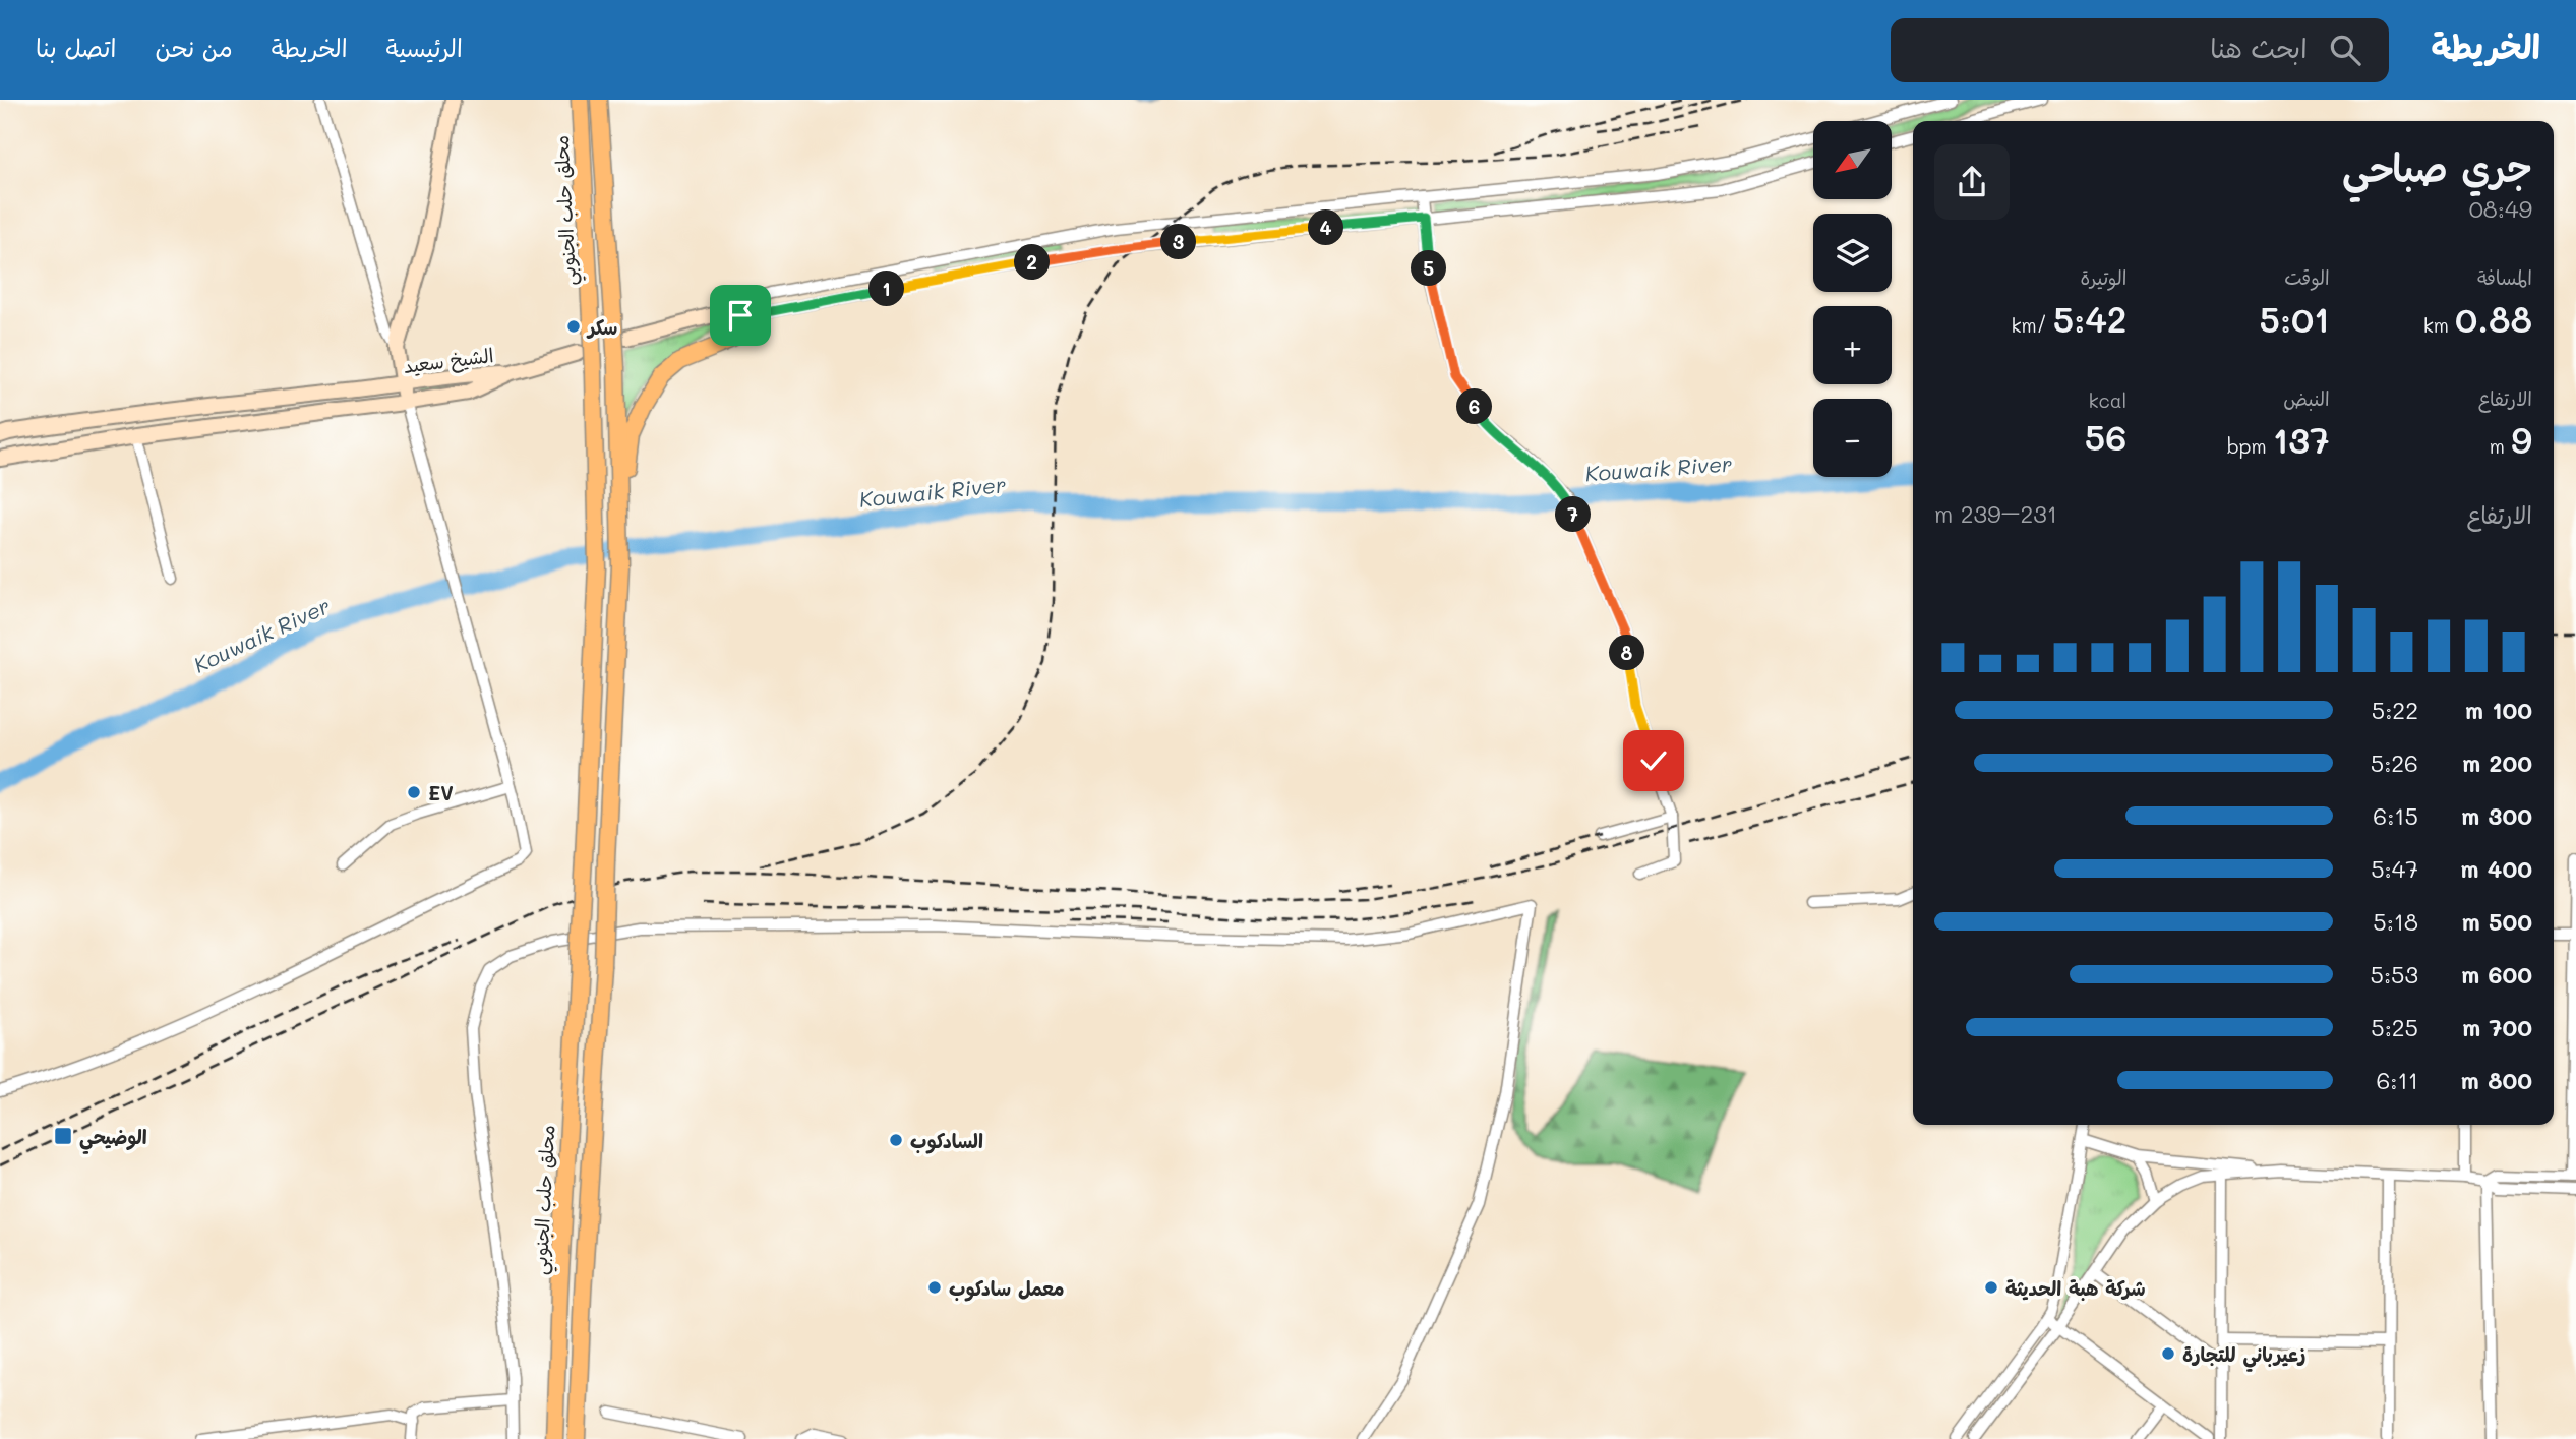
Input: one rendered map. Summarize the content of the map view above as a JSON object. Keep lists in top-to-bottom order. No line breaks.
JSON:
{"streets":{"highway":["محلق حلب الجنوبي"],"main road":["الشيخ سعيد"]},"water":["Kouwaik River"],"places":{"other":["سكر","EV","السادكوب","معمل سادكوب","شركة هبة الحديثة","زعيرباني للتجارة"],"transit":["الوضيحي"]},"north":"bottom left","page":{"header":"الخريطة","search":"ابحث هنا","nav":["الرئيسية","الخريطة","من نحن","اتصل بنا"],"map_buttons":["+","−"],"heading":["جري صباحي","08:49"],"pins":["4","3","2","5","1","6","7","8"],"stats":[["المسافة","0.88 km"],["الوقت","5:01"],["الوتيرة","5:42 /km"],["الارتفاع","9 m"],["النبض","137 bpm"],["kcal","56"]],"chart":["الارتفاع","231–239 m"],"list":[{"name":"100 m","note":"5:22"},{"name":"200 m","note":"5:26"},{"name":"300 m","note":"6:15"},{"name":"400 m","note":"5:47"},{"name":"500 m","note":"5:18"},{"name":"600 m","note":"5:53"},{"name":"700 m","note":"5:25"},{"name":"800 m","note":"6:11"}]}}
